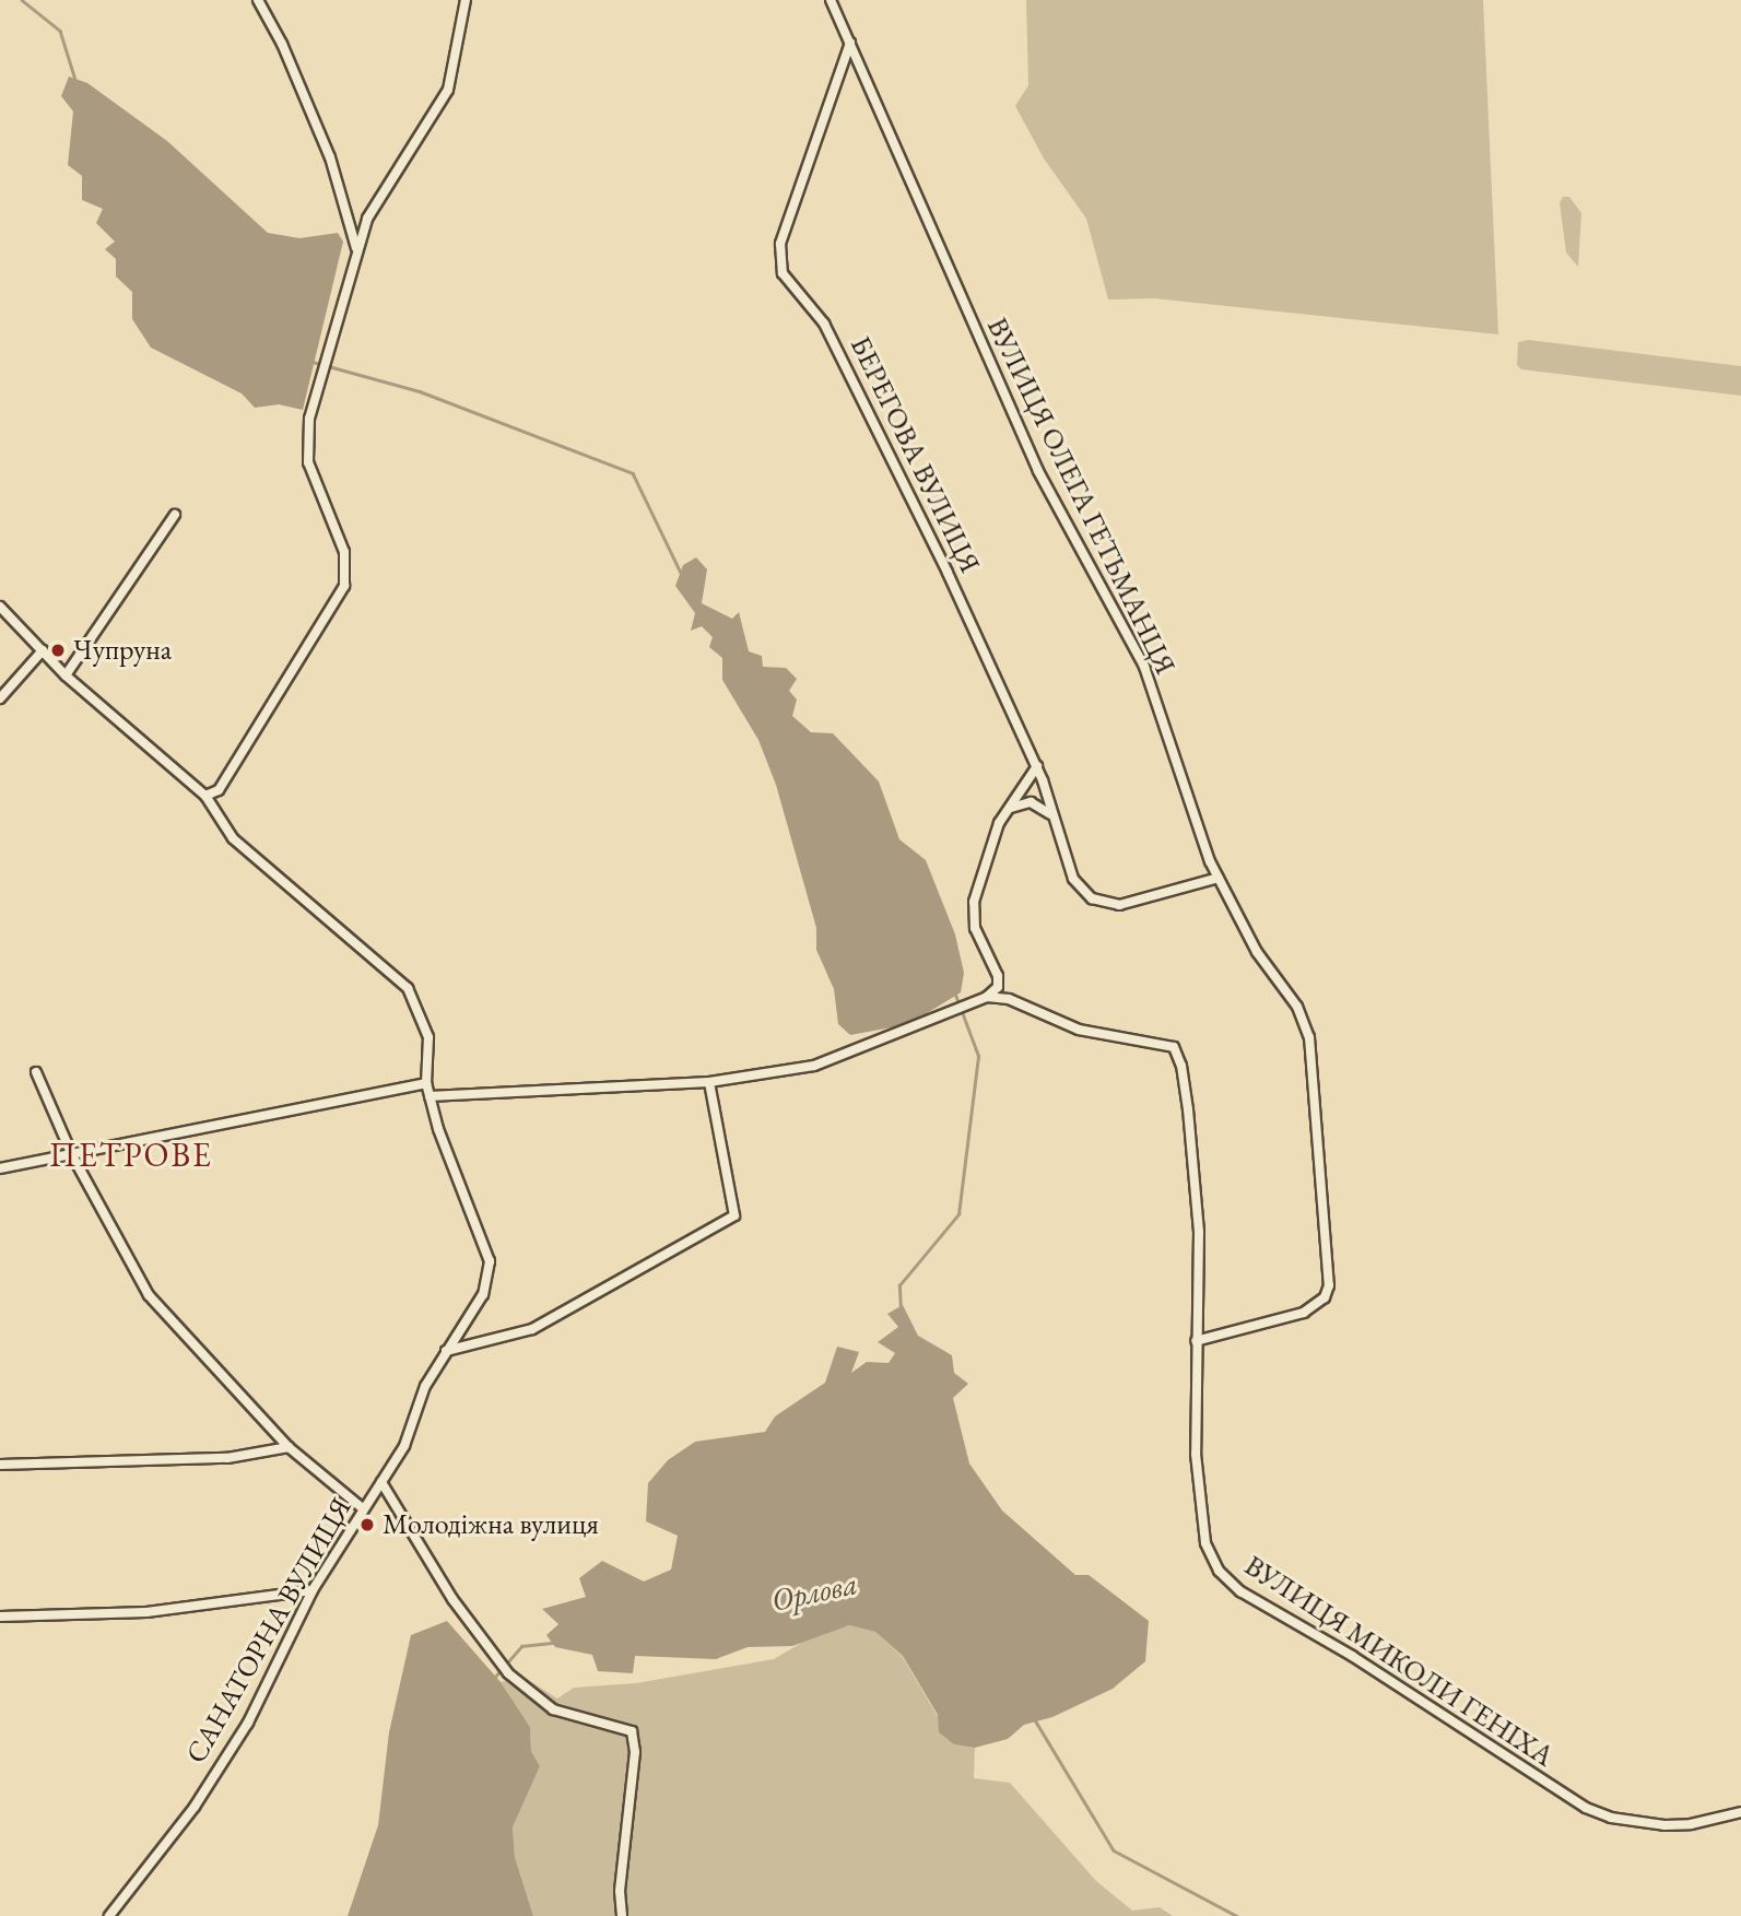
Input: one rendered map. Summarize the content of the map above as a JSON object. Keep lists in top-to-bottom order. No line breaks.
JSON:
{"streets":{"street":["БЕРЕГОВА ВУЛИЦЯ","ВУЛИЦЯ ОЛЕГА ГЕТЬМАНЦЯ","САНАТОРНА ВУЛИЦЯ","ВУЛИЦЯ МИКОЛИ ГЕНІХА"]},"crossings":[["БЕРЕГОВА ВУЛИЦЯ","ВУЛИЦЯ ОЛЕГА ГЕТЬМАНЦЯ"],["ВУЛИЦЯ ОЛЕГА ГЕТЬМАНЦЯ","ВУЛИЦЯ МИКОЛИ ГЕНІХА"]],"districts":["ПЕТРОВЕ"],"water":["Орлова"],"places":["Чупруна","Молодіжна вулиця"]}
